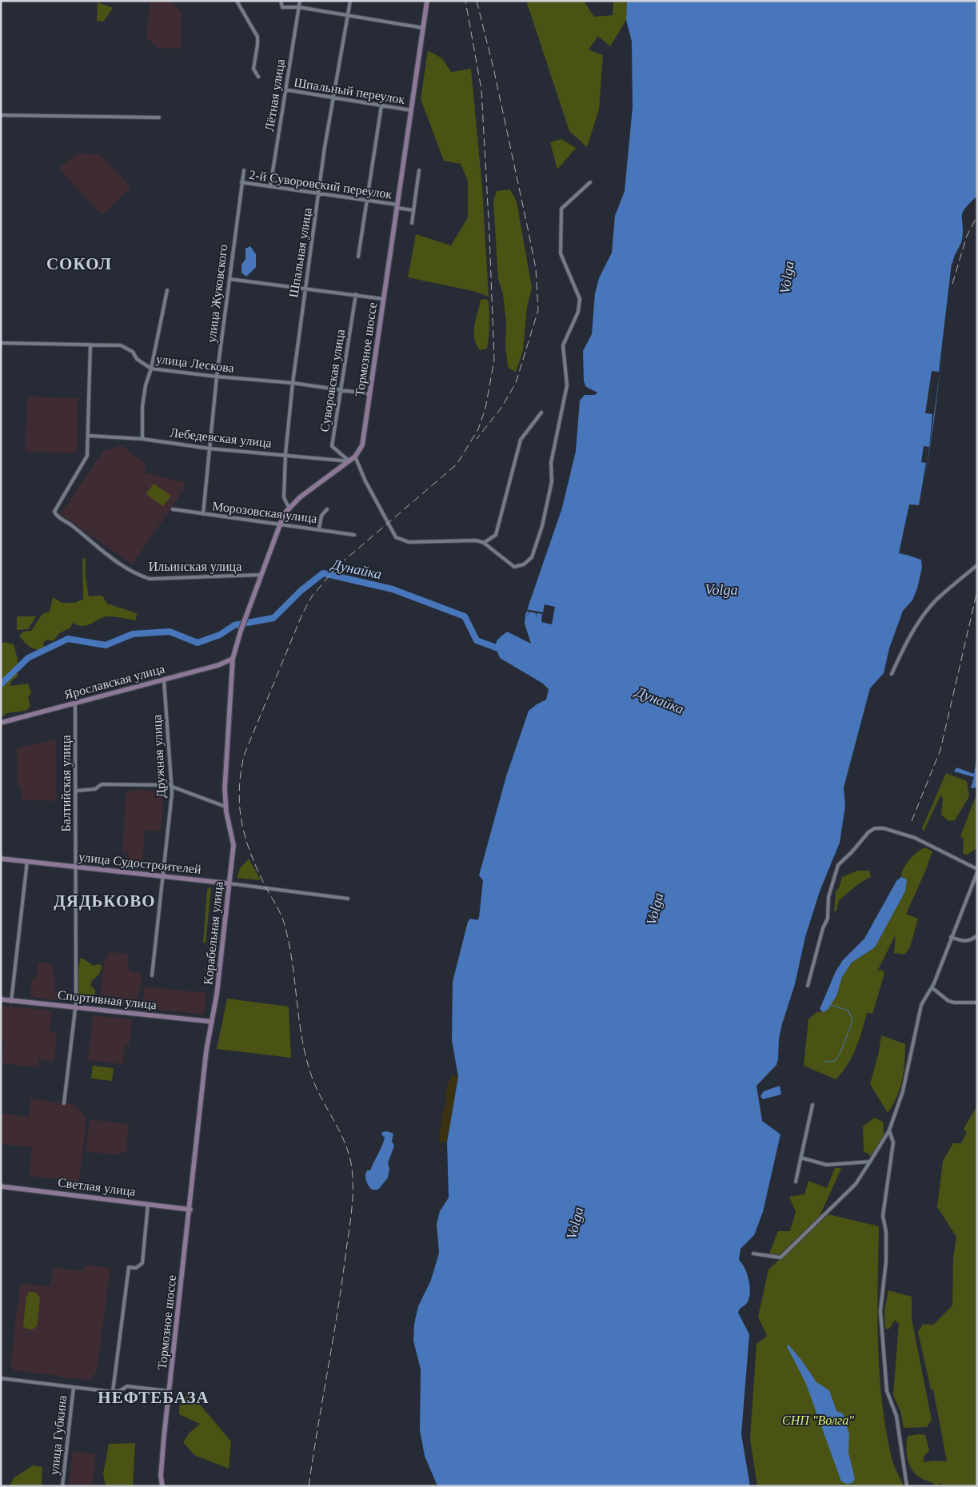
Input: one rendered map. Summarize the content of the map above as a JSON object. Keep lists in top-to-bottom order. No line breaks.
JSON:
{"streets":{"street":["Шпальный переулок","Лётная улица","2-й Суворовский переулок","Шпальная улица","улица Жуковского","Тормозное шоссе","улица Лескова","Суворовская улица","Лебедевская улица","Морозовская улица","Ильинская улица","Ярославская улица","Дружная улица","Балтийская улица","улица Судостроителей","Корабельная улица","Спортивная улица","Светлая улица","улица Губкина"]},"crossings":[["Шпальный переулок","Лётная улица"],["Шпальный переулок","Шпальная улица"],["Шпальный переулок","Тормозное шоссе"],["Лётная улица","2-й Суворовский переулок"],["2-й Суворовский переулок","Шпальная улица"],["2-й Суворовский переулок","улица Жуковского"],["2-й Суворовский переулок","Тормозное шоссе"],["Шпальная улица","Тормозное шоссе"],["Шпальная улица","улица Лескова"],["Шпальная улица","Лебедевская улица"],["улица Жуковского","улица Лескова"],["улица Жуковского","Лебедевская улица"],["улица Жуковского","Морозовская улица"],["Тормозное шоссе","улица Лескова"],["Тормозное шоссе","Суворовская улица"],["Тормозное шоссе","Лебедевская улица"],["Тормозное шоссе","Морозовская улица"],["Тормозное шоссе","Ильинская улица"],["Тормозное шоссе","Ярославская улица"],["Тормозное шоссе","Корабельная улица"],["Тормозное шоссе","Светлая улица"],["улица Лескова","Суворовская улица"],["Суворовская улица","Лебедевская улица"],["Лебедевская улица","Ильинская улица"],["Ярославская улица","Дружная улица"],["Ярославская улица","Балтийская улица"],["Ярославская улица","Корабельная улица"],["Дружная улица","улица Судостроителей"],["Балтийская улица","улица Судостроителей"],["Балтийская улица","Спортивная улица"],["улица Судостроителей","Корабельная улица"],["Корабельная улица","Спортивная улица"],["Корабельная улица","Светлая улица"]],"districts":["СОКОЛ","ДЯДЬКОВО","НЕФТЕБАЗА"],"water":["Volga","Дунайка"],"parks":["СНП \"Волга\""]}
